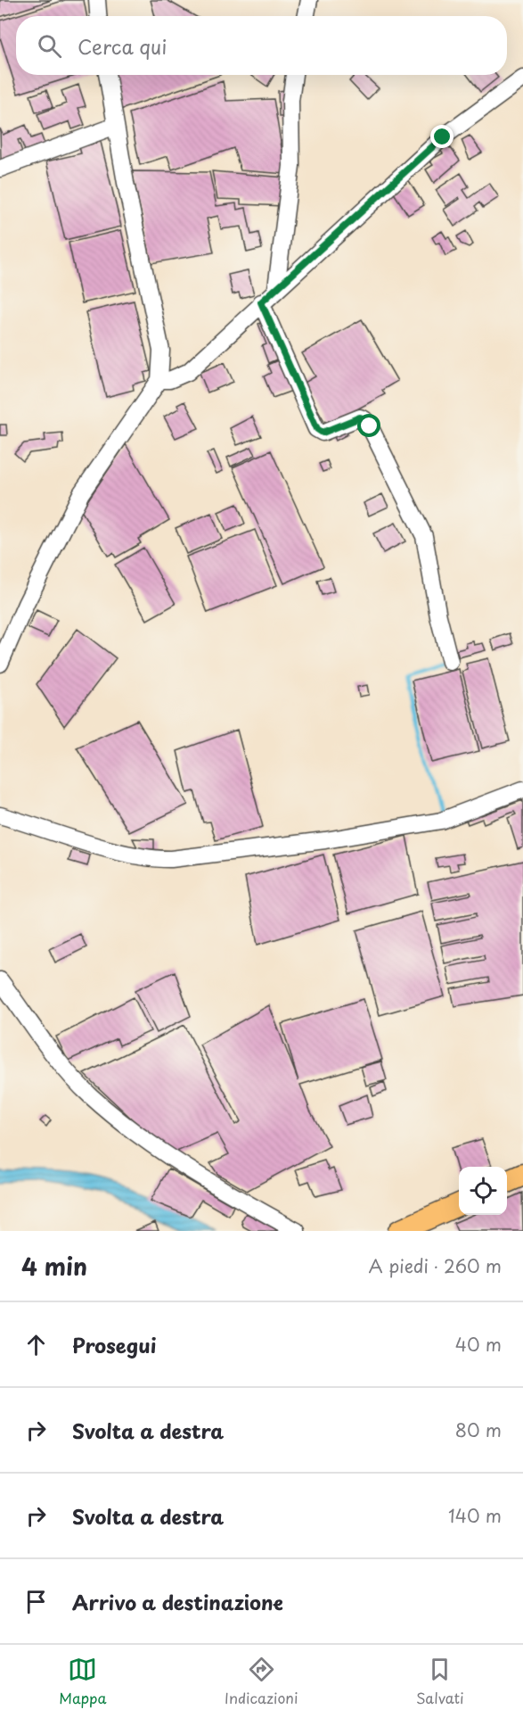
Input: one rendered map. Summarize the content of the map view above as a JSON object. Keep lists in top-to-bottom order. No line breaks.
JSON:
{"page":{"search":"Cerca qui","heading":["4 min","A piedi · 260 m"],"list":[["Prosegui","40 m"],["Svolta a destra","80 m"],["Svolta a destra","140 m"],"Arrivo a destinazione"],"nav":["Mappa","Indicazioni","Salvati"]}}
